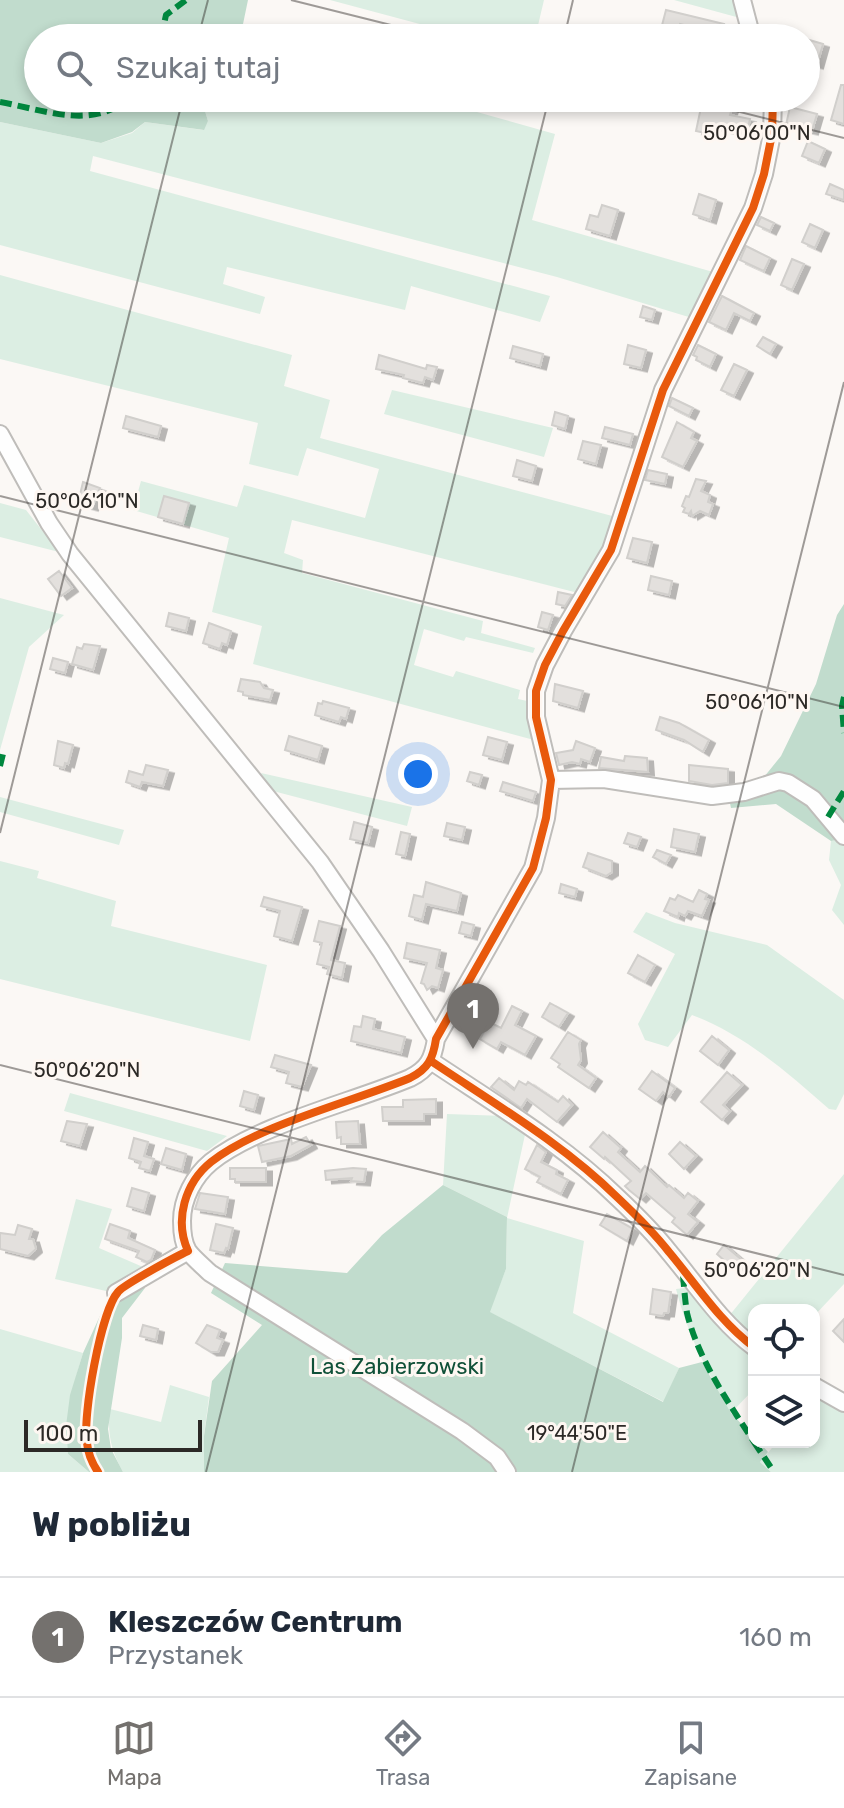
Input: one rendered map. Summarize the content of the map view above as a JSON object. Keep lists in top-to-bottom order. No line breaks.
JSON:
{"parks":["Las Zabierzowski"],"scale_bar":"100 m","page":{"search":"Szukaj tutaj","pins":"1","scale":"100 m","heading":"W pobliżu","list":[{"mark":"1","name":"Kleszczów Centrum","note":"Przystanek","value":"160 m"}],"nav":["Mapa","Trasa","Zapisane"]},"coordinates":["50°06'00\"N","50°06'10\"N","50°06'20\"N","19°44'50\"E"]}
